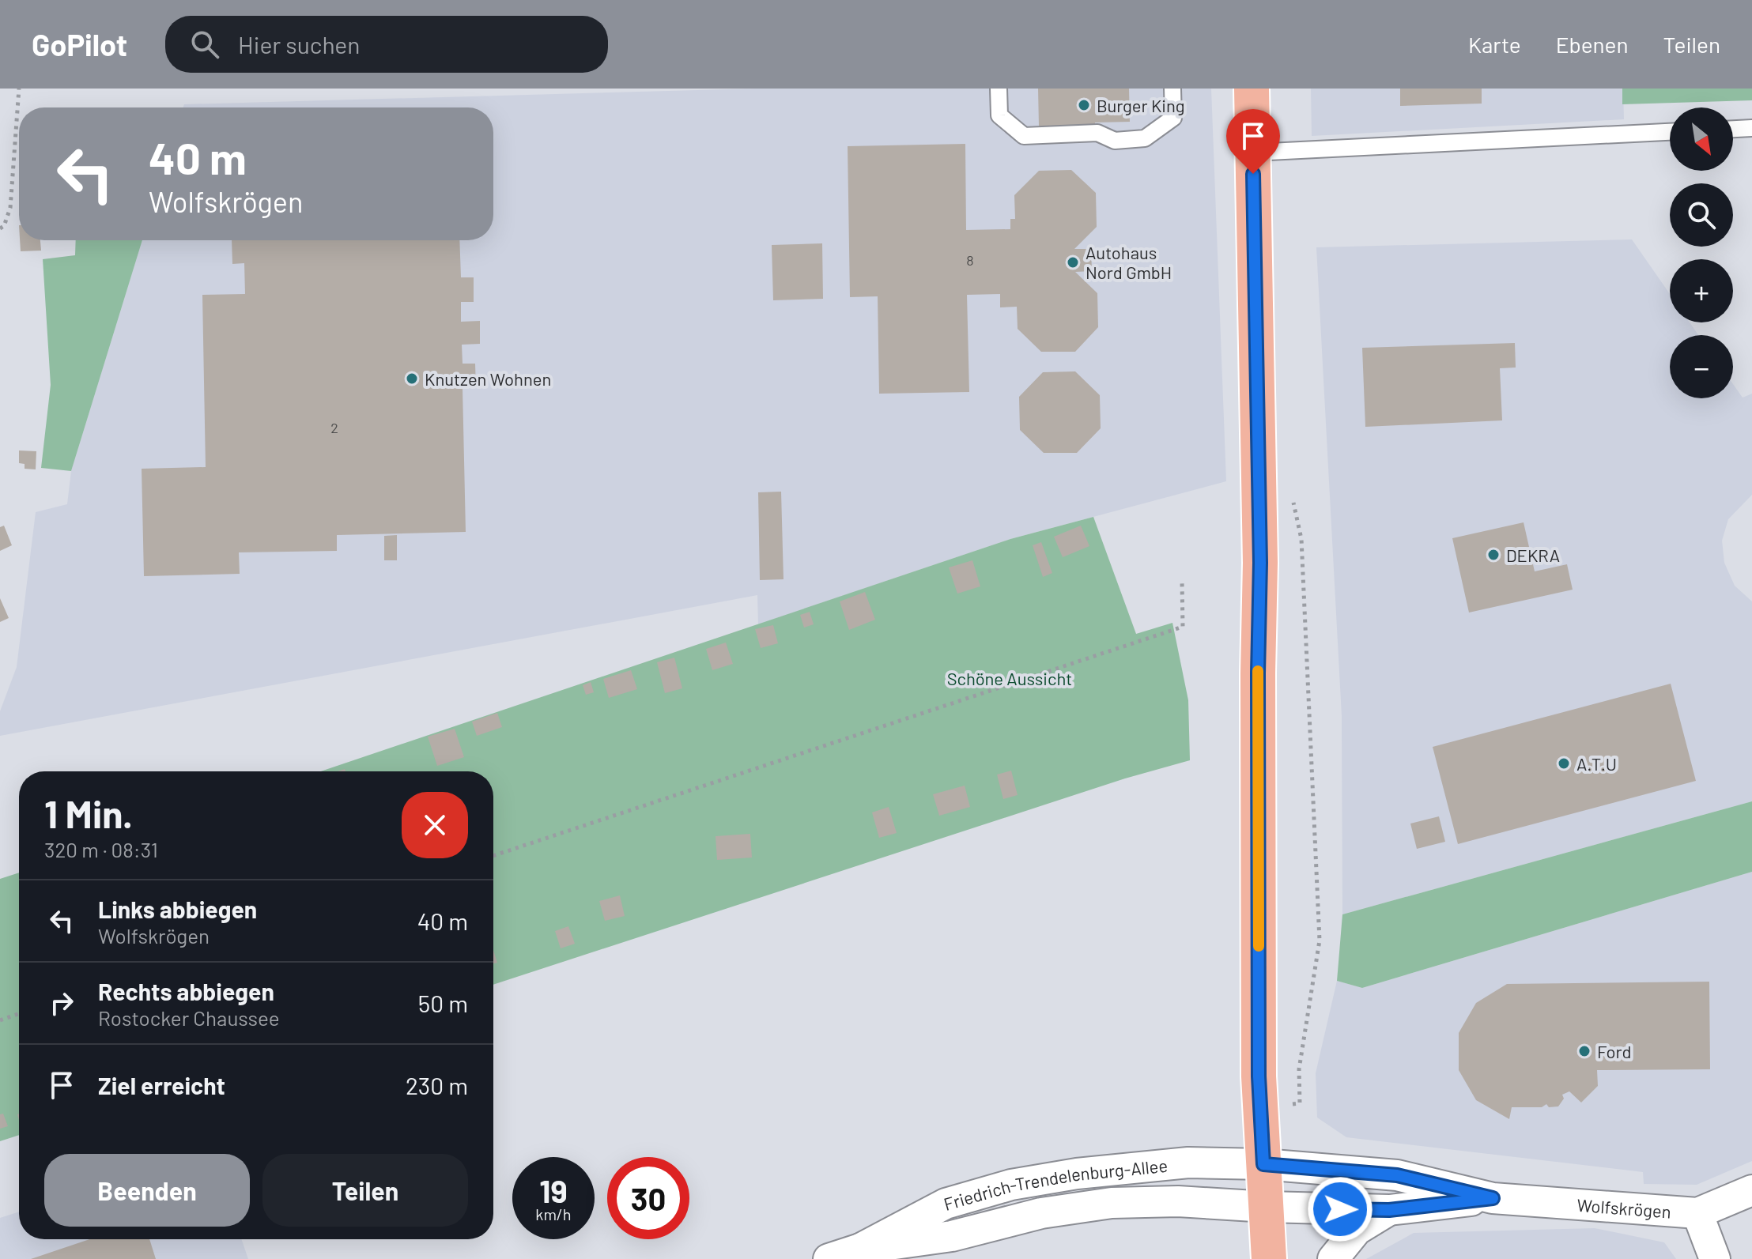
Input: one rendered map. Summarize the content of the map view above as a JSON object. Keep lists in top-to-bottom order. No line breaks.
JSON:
{"streets":{"street":["Friedrich-Trendelenburg-Allee","Wolfskrögen"]},"crossings":[["Friedrich-Trendelenburg-Allee","Wolfskrögen"]],"parks":["Schöne Aussicht"],"places":["Burger King","Autohaus Nord GmbH","Knutzen Wohnen","DEKRA","A.T.U","Ford"],"house_numbers":["8","2"],"north":"bottom right","page":{"header":"GoPilot","search":"Hier suchen","nav":["Karte","Ebenen","Teilen"],"map_buttons":["+","−"],"turn":["40 m","Wolfskrögen"],"heading":["1 Min.","320 m · 08:31"],"list":[{"name":"Links abbiegen","note":"Wolfskrögen","value":"40 m"},{"name":"Rechts abbiegen","note":"Rostocker Chaussee","value":"50 m"},{"name":"Ziel erreicht","value":"230 m"}],"buttons":["Beenden","Teilen"],"speed":"19 km/h","limit":"30"}}
